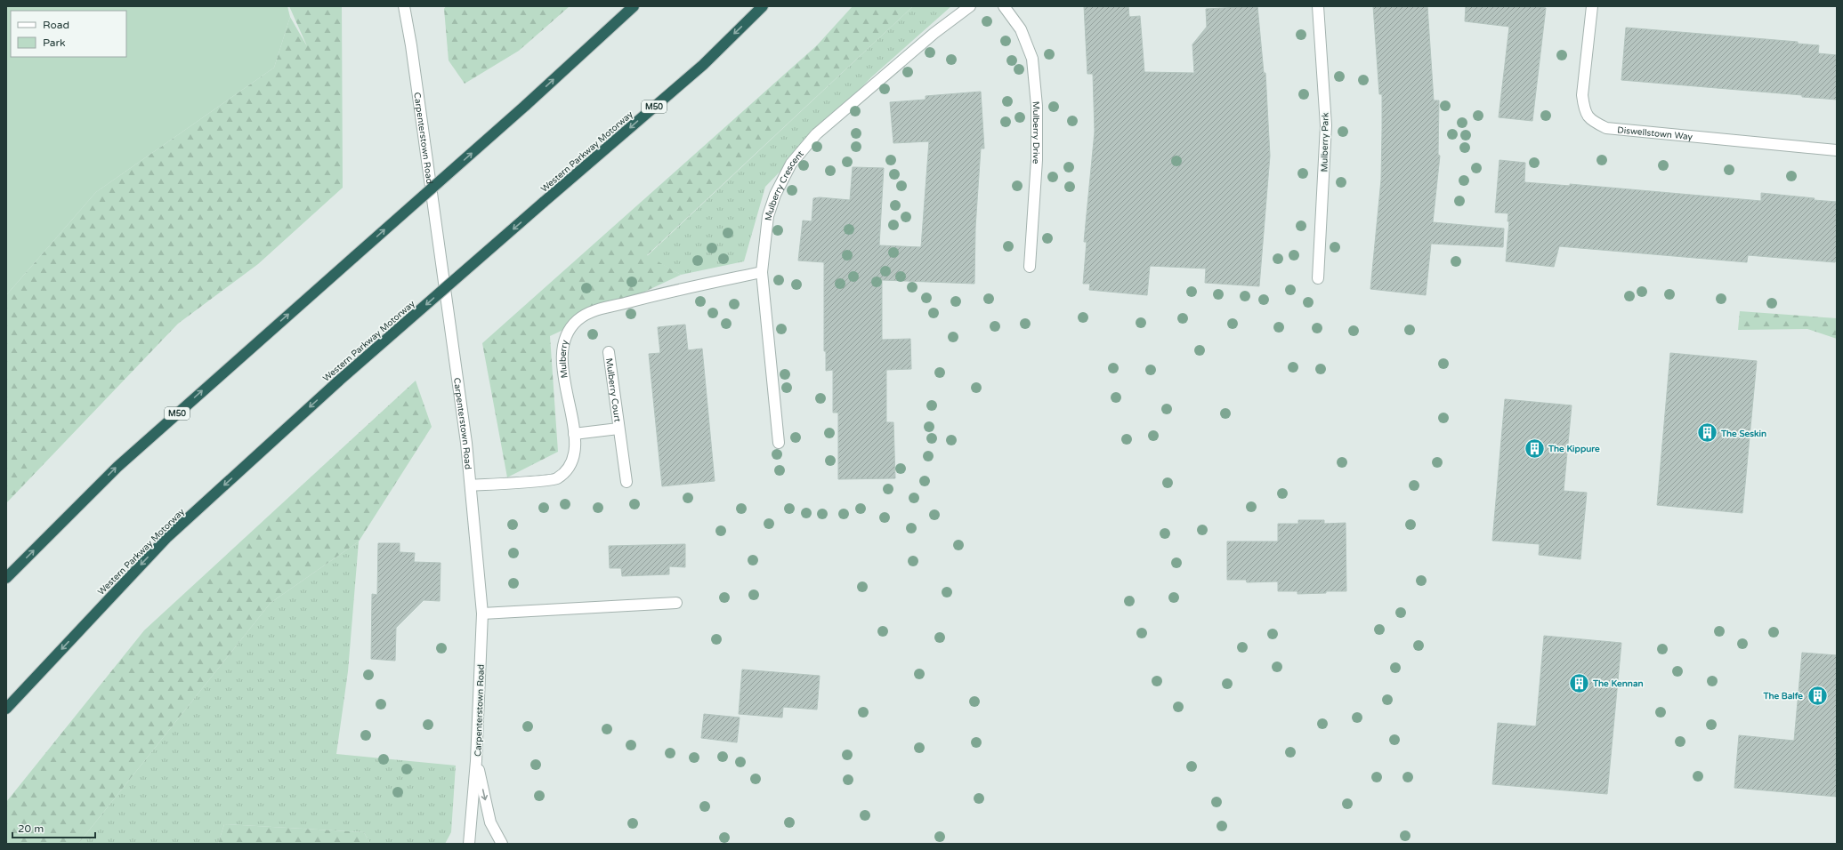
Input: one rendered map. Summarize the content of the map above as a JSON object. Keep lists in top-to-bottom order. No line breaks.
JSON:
{"streets":{"highway":["M50","Western Parkway Motorway"],"street":["Mulberry Drive","Diswellstown Way","Carpenterstown Road","Mulberry Park","Mulberry Crescent","Mulberry","Mulberry Court"]},"crossings":[["Carpenterstown Road","Mulberry"],["Mulberry Crescent","Mulberry"],["Mulberry","Mulberry Court"]],"places":{"building":["The Seskin","The Kippure","The Kennan","The Balfe"]},"legend":["Road","Park"],"scale_bar":"20 m"}
